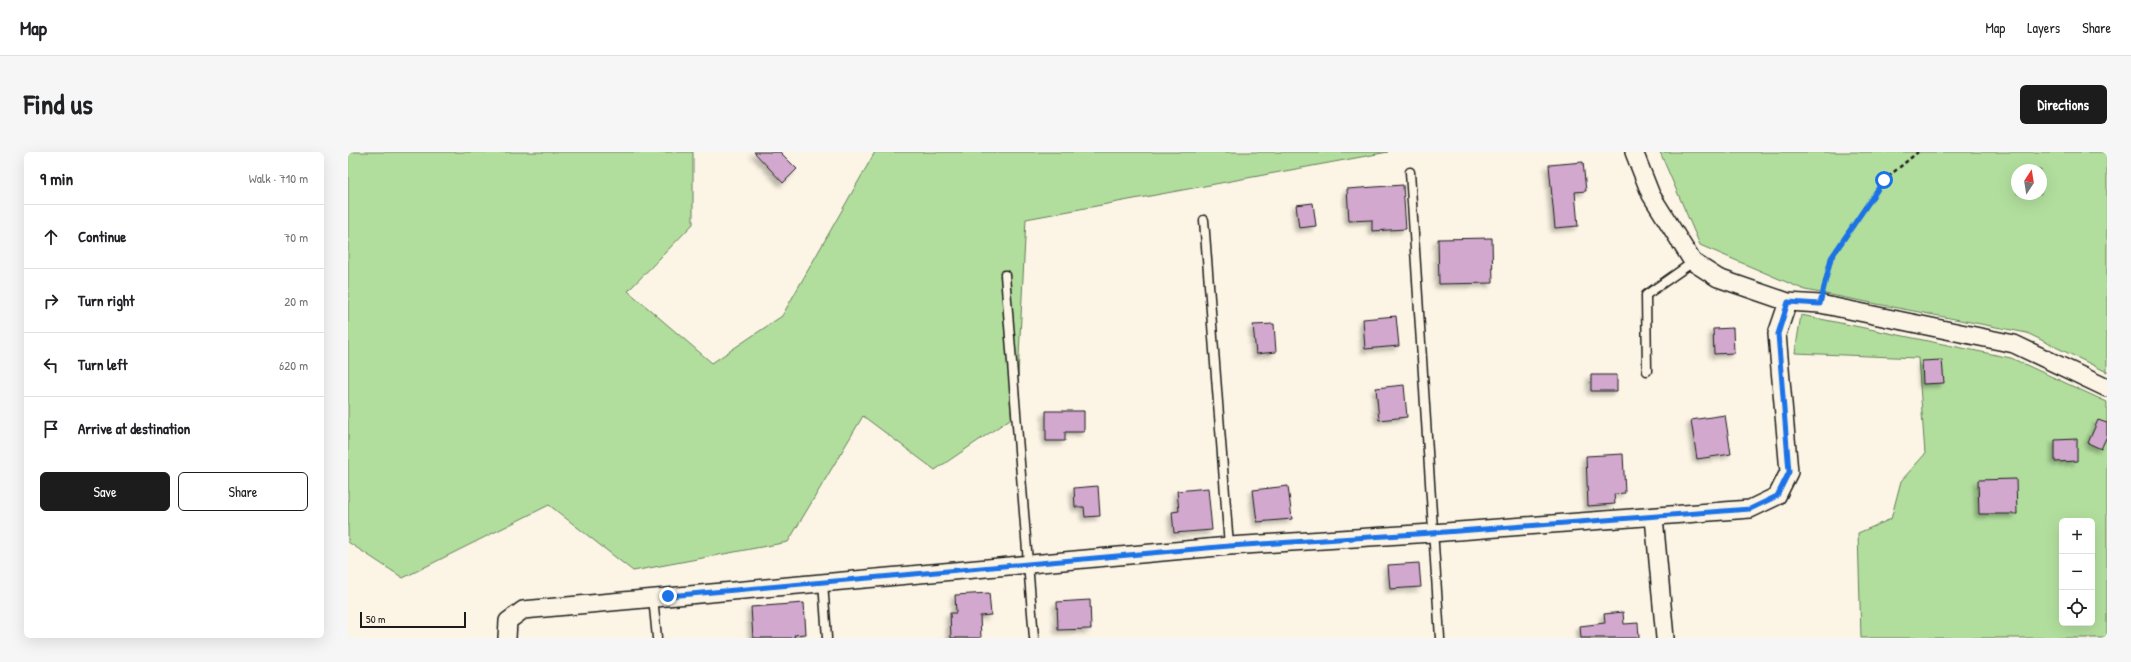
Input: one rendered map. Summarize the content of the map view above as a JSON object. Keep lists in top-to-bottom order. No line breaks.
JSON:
{"scale_bar":"50 m","north":"top","page":{"header":"Map","nav":["Map","Layers","Share"],"title":"Find us","buttons":["Directions",["Save","Share"]],"heading":["9 min","Walk · 710 m"],"list":[["Continue","70 m"],["Turn right","20 m"],["Turn left","620 m"],"Arrive at destination"],"map_buttons":["+","−"],"scale":"50 m"}}
